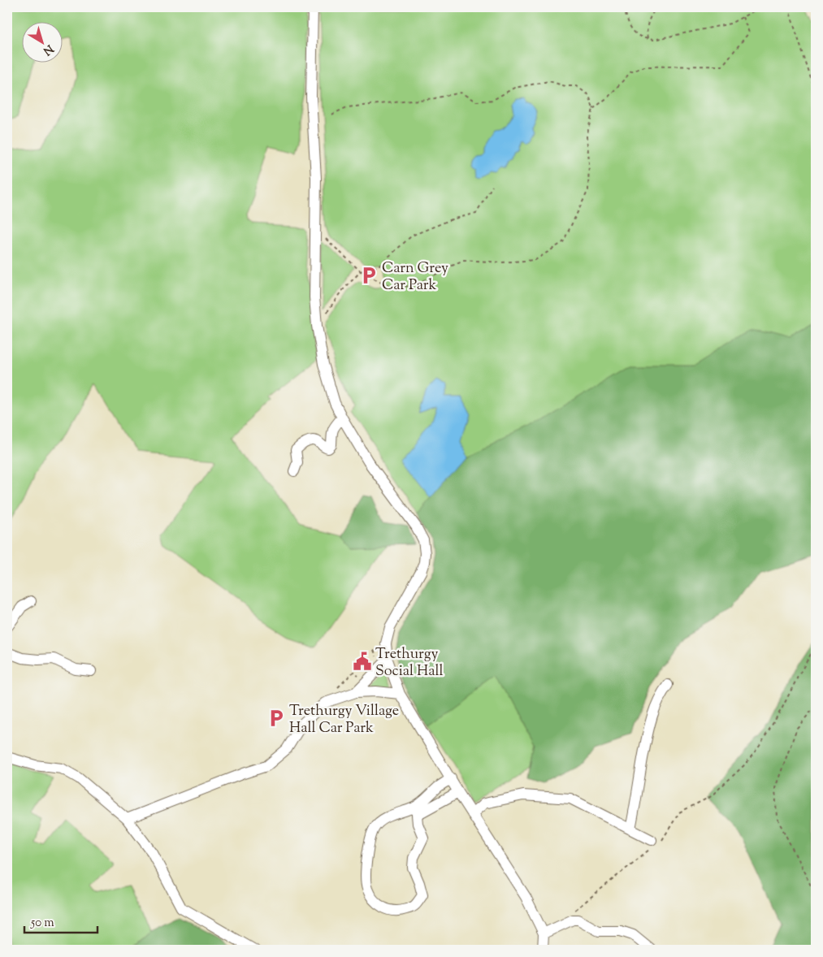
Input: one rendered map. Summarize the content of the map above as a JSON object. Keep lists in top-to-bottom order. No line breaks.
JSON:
{"places":{"parking":["Carn Grey Car Park","Trethurgy Village Hall Car Park"],"public building":["Trethurgy Social Hall"]},"scale_bar":"50 m","north":"bottom right"}
